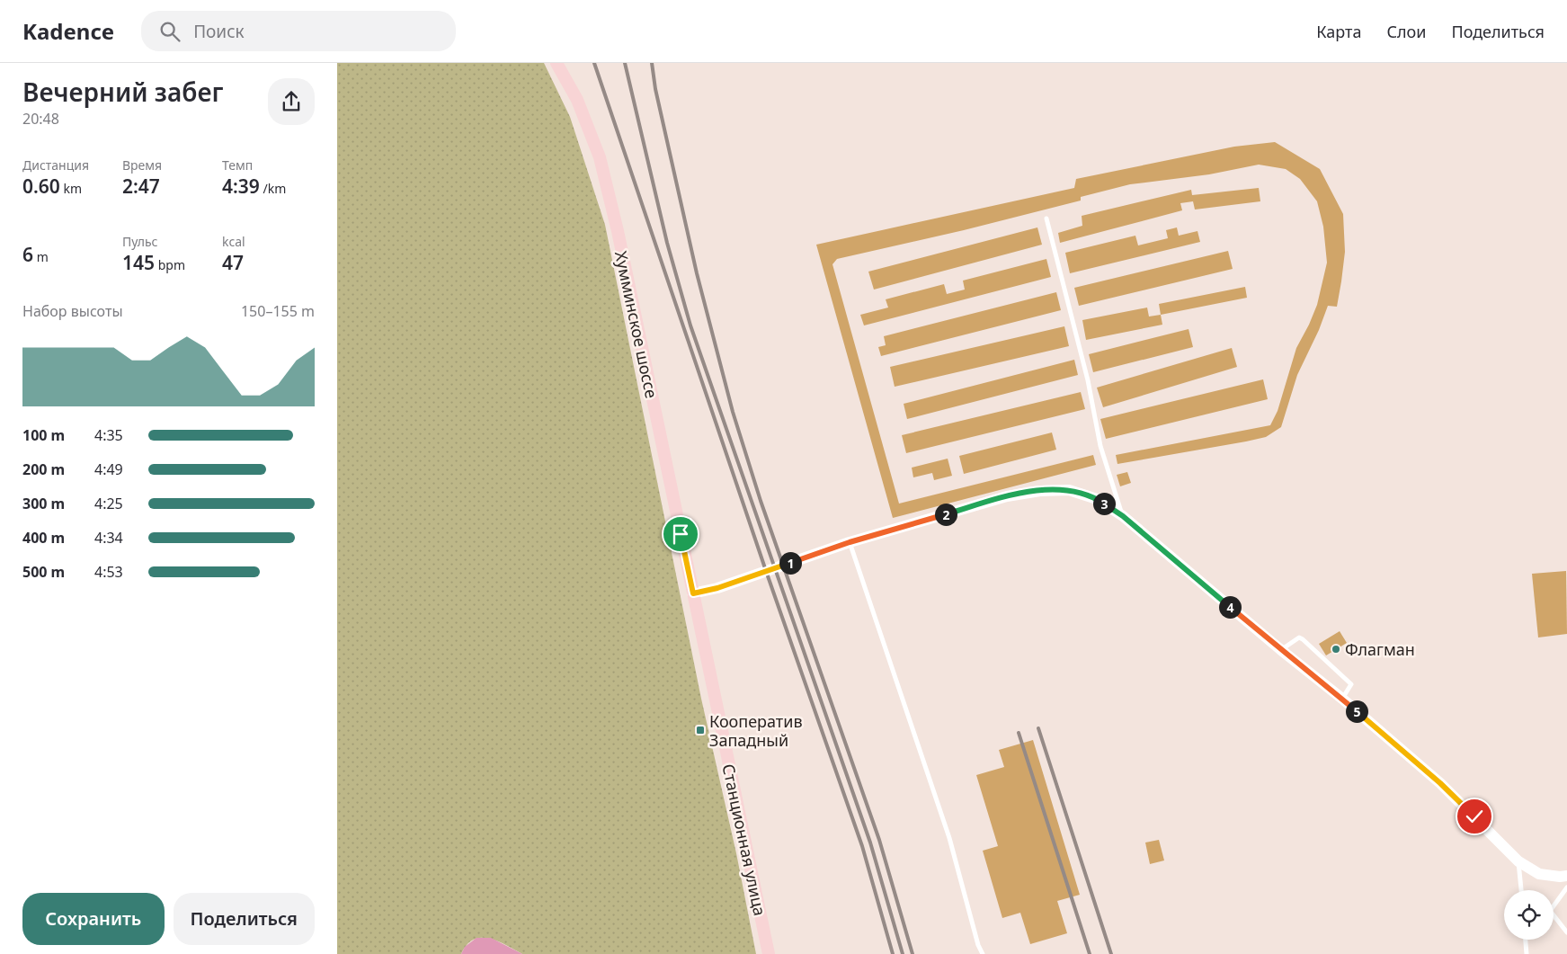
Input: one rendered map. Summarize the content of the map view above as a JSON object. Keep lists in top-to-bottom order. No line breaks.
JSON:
{"streets":{"main road":["Хумминское шоссе","Станционная улица"]},"crossings":[["Хумминское шоссе","Станционная улица"]],"places":{"other":["Флагман"],"transit":["Кооператив Западный"]},"page":{"header":"Kadence","search":"Поиск","nav":["Карта","Слои","Поделиться"],"heading":["Вечерний забег","20:48"],"stats":[["Дистанция","0.60 km"],["Время","2:47"],["Темп","4:39 /km"],["6 m"],["Пульс","145 bpm"],["kcal","47"]],"chart":["Набор высоты","150–155 m"],"list":[{"name":"100 m","note":"4:35"},{"name":"200 m","note":"4:49"},{"name":"300 m","note":"4:25"},{"name":"400 m","note":"4:34"},{"name":"500 m","note":"4:53"}],"pins":["3","2","1","4","5"],"buttons":["Сохранить","Поделиться"]}}
